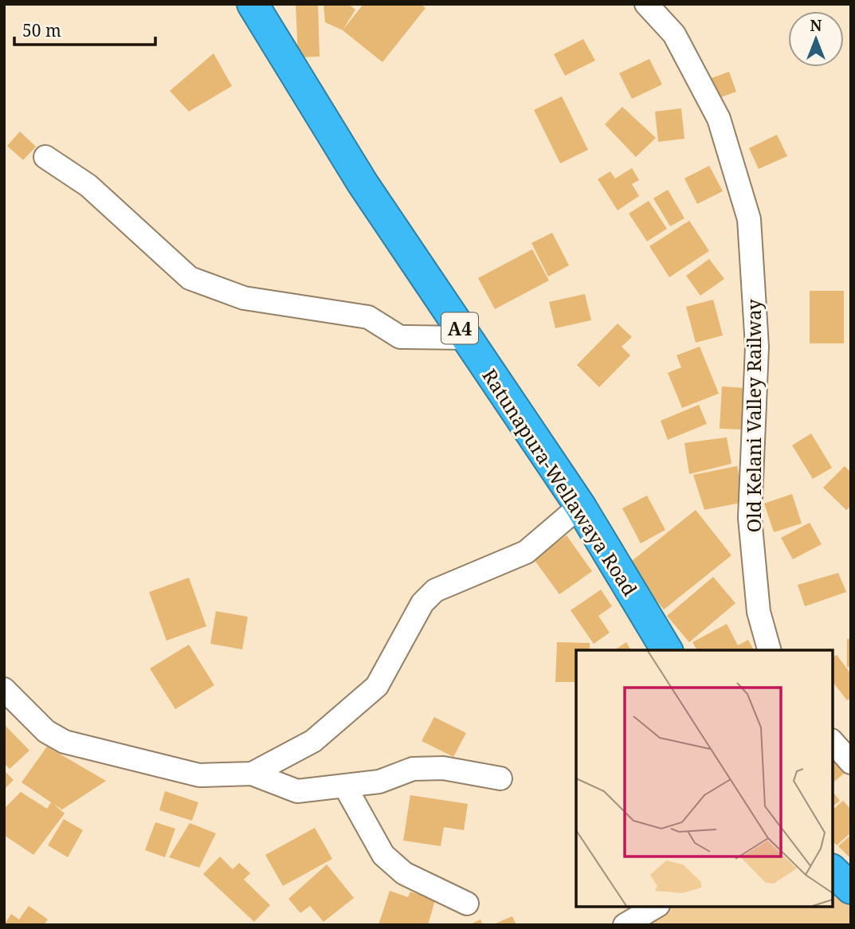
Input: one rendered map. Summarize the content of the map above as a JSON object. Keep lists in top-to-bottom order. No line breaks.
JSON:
{"streets":{"highway":["A4","Ratunapura-Wellawaya Road"],"street":["Old Kelani Valley Railway"]},"scale_bar":"50 m","north":"top"}
